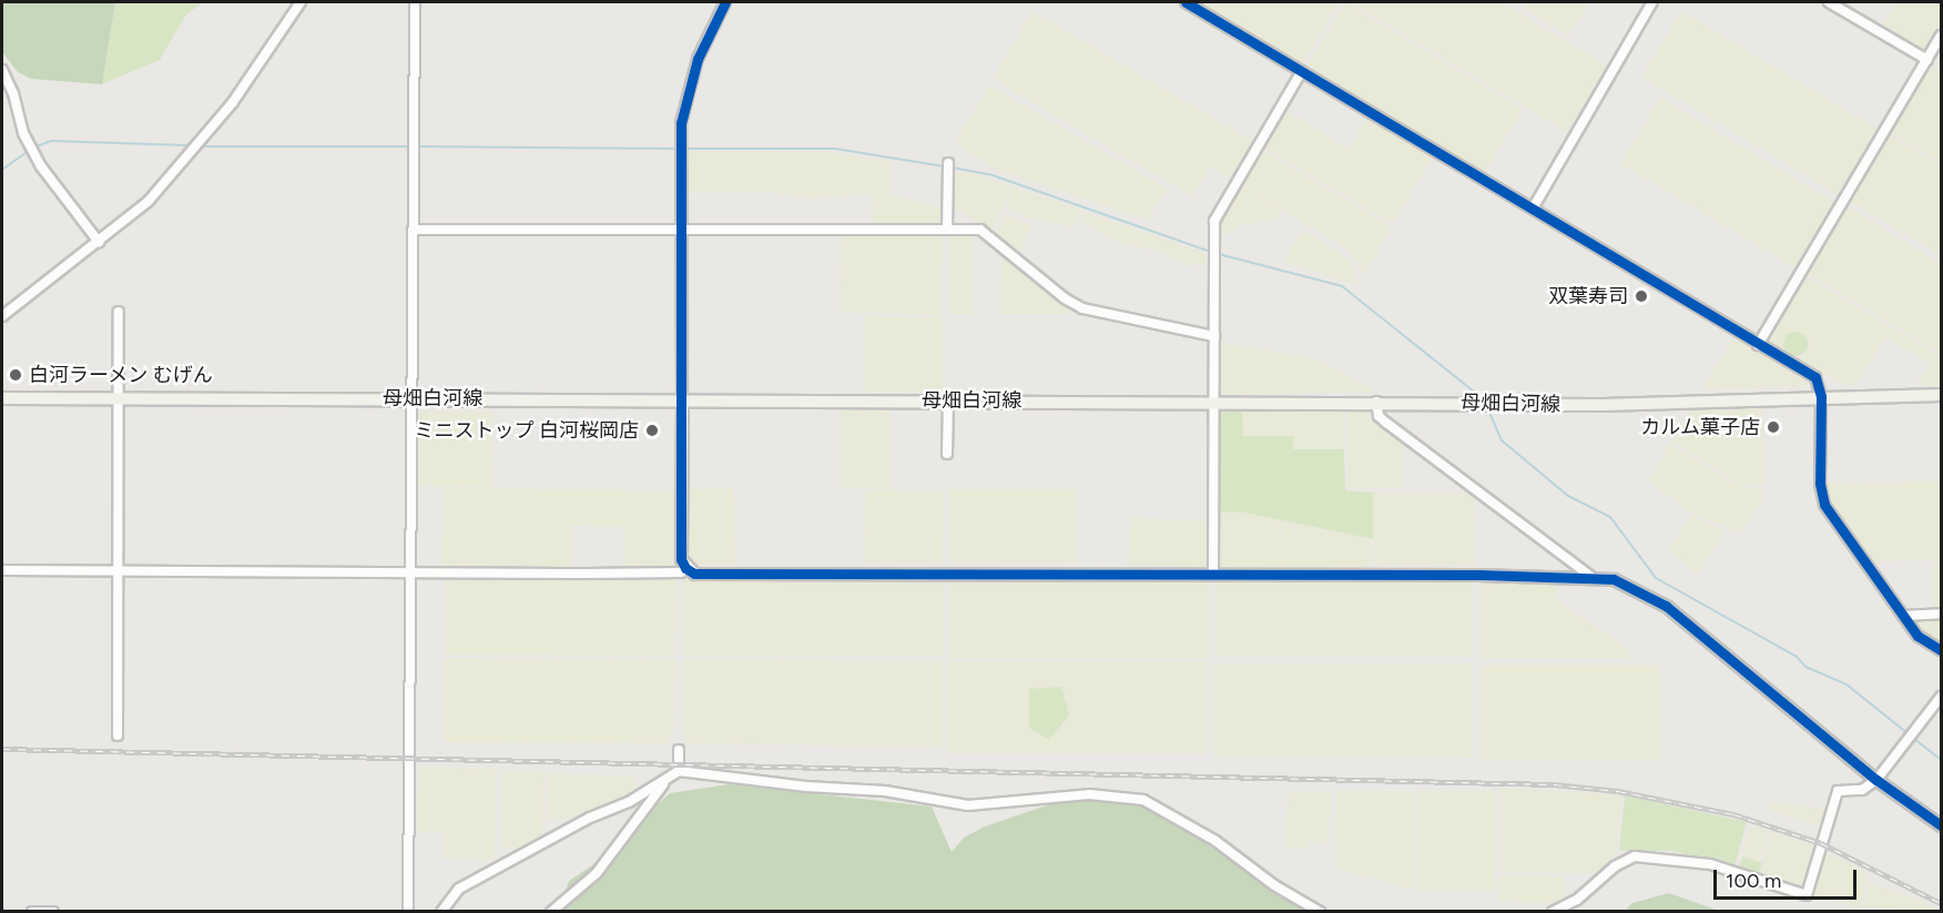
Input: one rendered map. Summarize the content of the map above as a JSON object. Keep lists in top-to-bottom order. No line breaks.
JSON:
{"streets":{"main road":["母畑白河線"]},"places":["双葉寿司","白河ラーメン むげん","カルム菓子店","ミニストップ 白河桜岡店"],"scale_bar":"100 m"}
